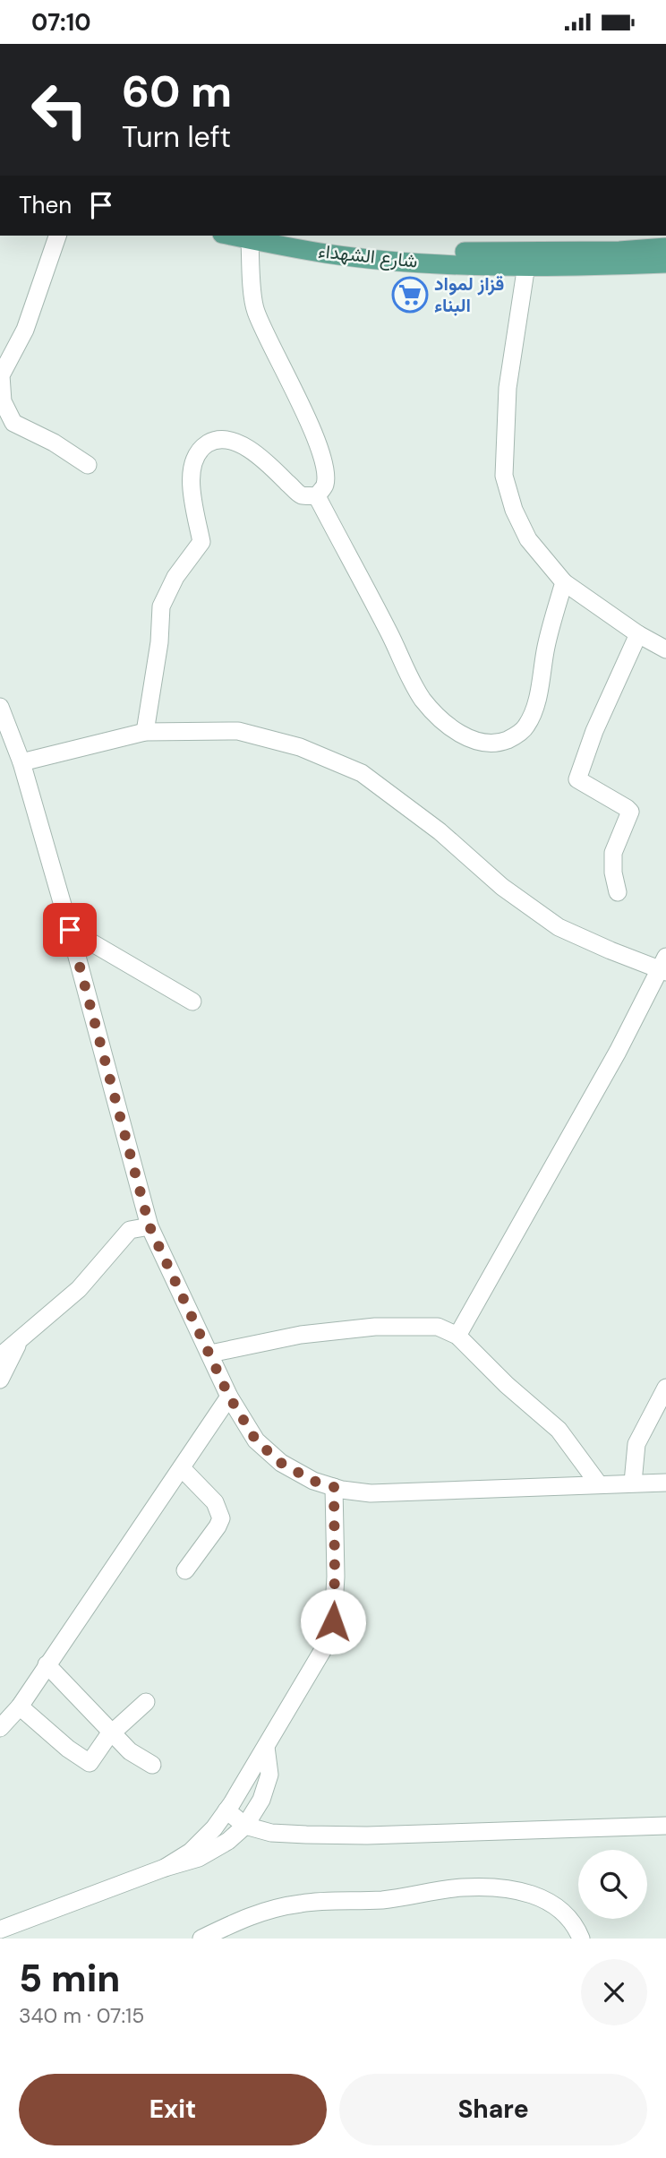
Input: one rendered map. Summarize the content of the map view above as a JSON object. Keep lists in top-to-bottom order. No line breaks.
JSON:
{"streets":{"main road":["شارع الشهداء"]},"places":{"supermarket":["قزاز لمواد البناء"]},"page":{"status":"07:10","turn":["60 m","Turn left"],"then":"Then","heading":["5 min","340 m · 07:15"],"buttons":["Exit","Share"]}}
